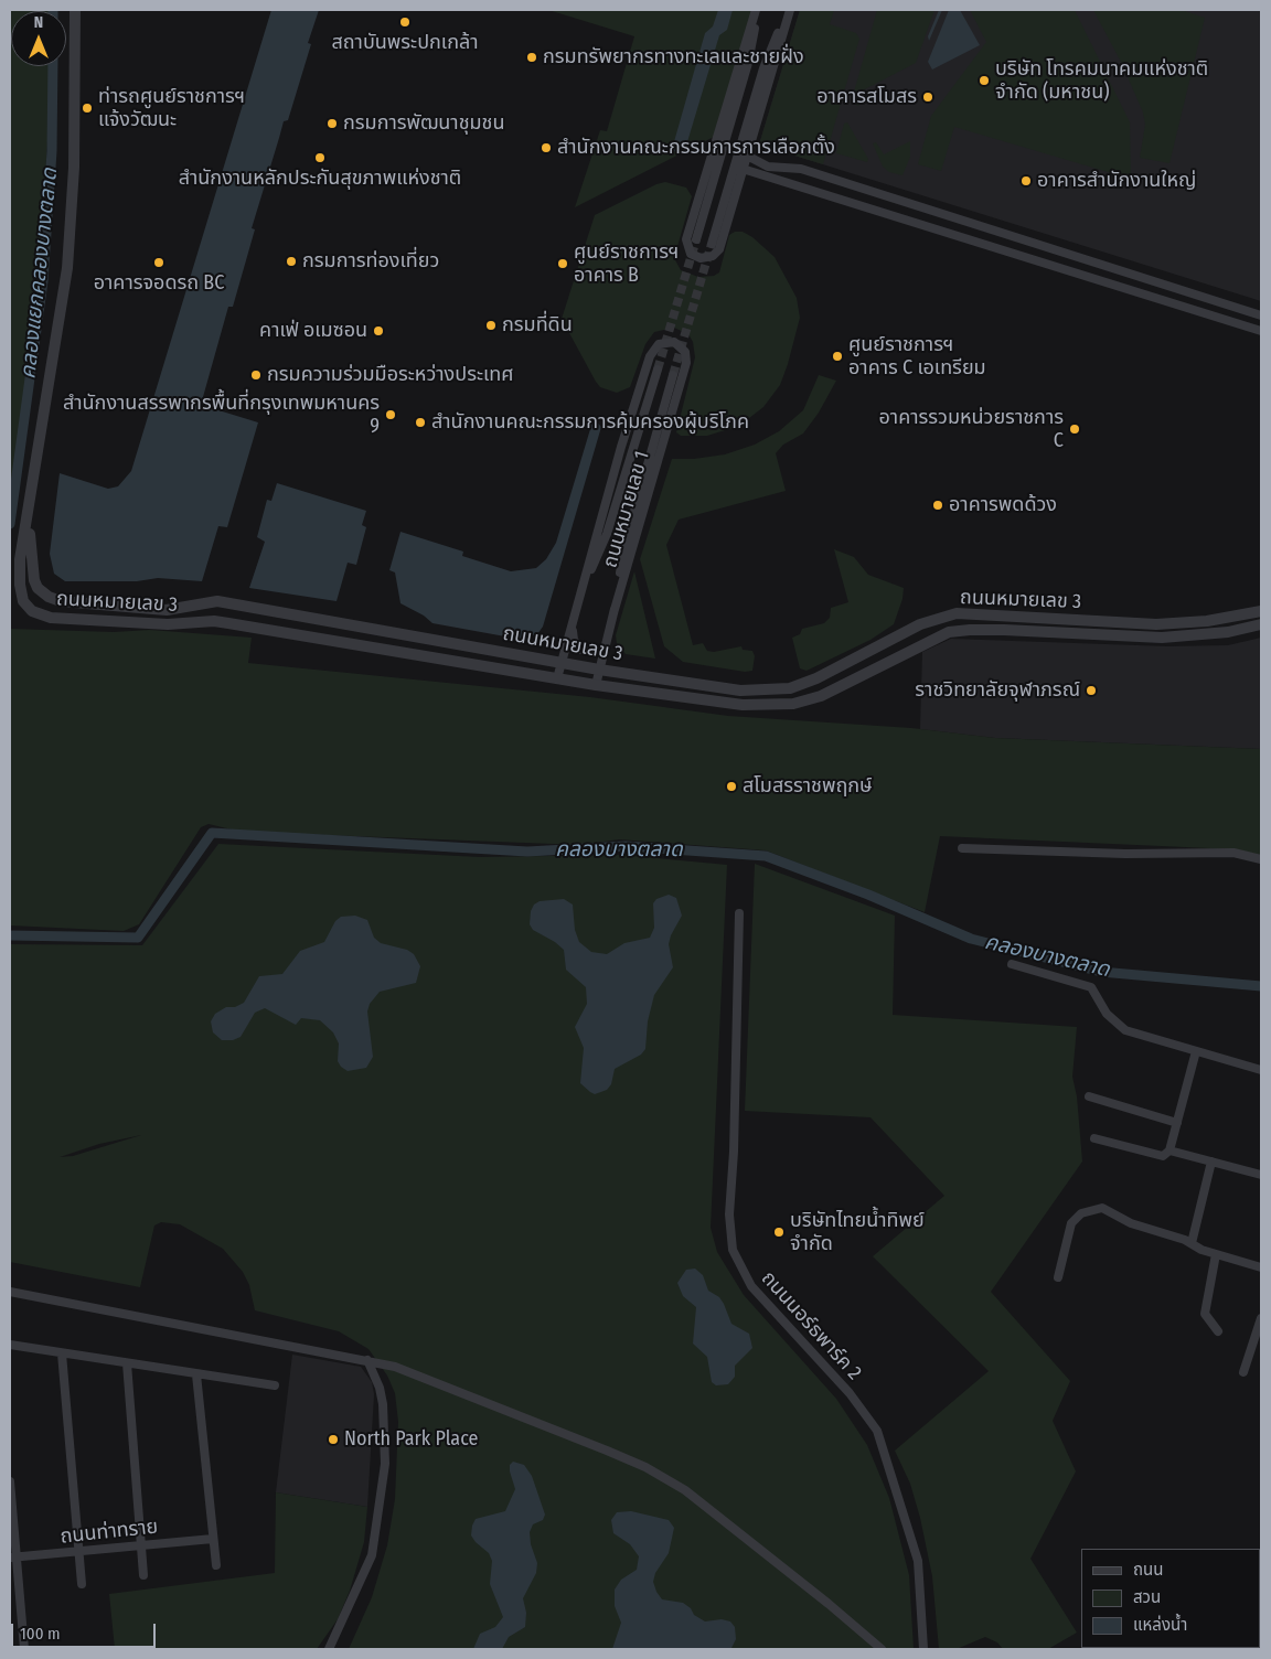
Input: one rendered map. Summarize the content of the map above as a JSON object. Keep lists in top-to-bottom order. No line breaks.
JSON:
{"streets":{"street":["ถนนหมายเลข 1","ถนนหมายเลข 3","ถนนนอร์ธพาร์ค 2","ถนนท่าทราย"]},"crossings":[["ถนนหมายเลข 1","ถนนหมายเลข 3"]],"water":["คลองแยกคลองบางตลาด","คลองบางตลาด"],"places":["สถาบันพระปกเกล้า","กรมทรัพยากรทางทะเลและชายฝั่ง","บริษัท โทรคมนาคมแห่งชาติ จำกัด (มหาชน)","อาคารสโมสร","ท่ารถศูนย์ราชการฯ แจ้งวัฒนะ","กรมการพัฒนาชุมชน","สำนักงานคณะกรรมการการเลือกตั้ง","สำนักงานหลักประกันสุขภาพแห่งชาติ","อาคารสำนักงานใหญ่","กรมการท่องเที่ยว","อาคารจอดรถ BC","ศูนย์ราชการฯ อาคาร B","กรมที่ดิน","คาเฟ่ อเมซอน","ศูนย์ราชการฯ อาคาร C เอเทรียม","กรมความร่วมมือระหว่างประเทศ","สำนักงานสรรพากรพื้นที่กรุงเทพมหานคร 9","สำนักงานคณะกรรมการคุ้มครองผู้บริโภค","อาคารรวมหน่วยราชการ C","อาคารพดด้วง","ราชวิทยาลัยจุฬาภรณ์","สโมสรราชพฤกษ์","บริษัทไทยน้ำทิพย์ จำกัด","North Park Place"],"legend":["ถนน","สวน","แหล่งน้ำ"],"scale_bar":"100 m","north":"top"}
